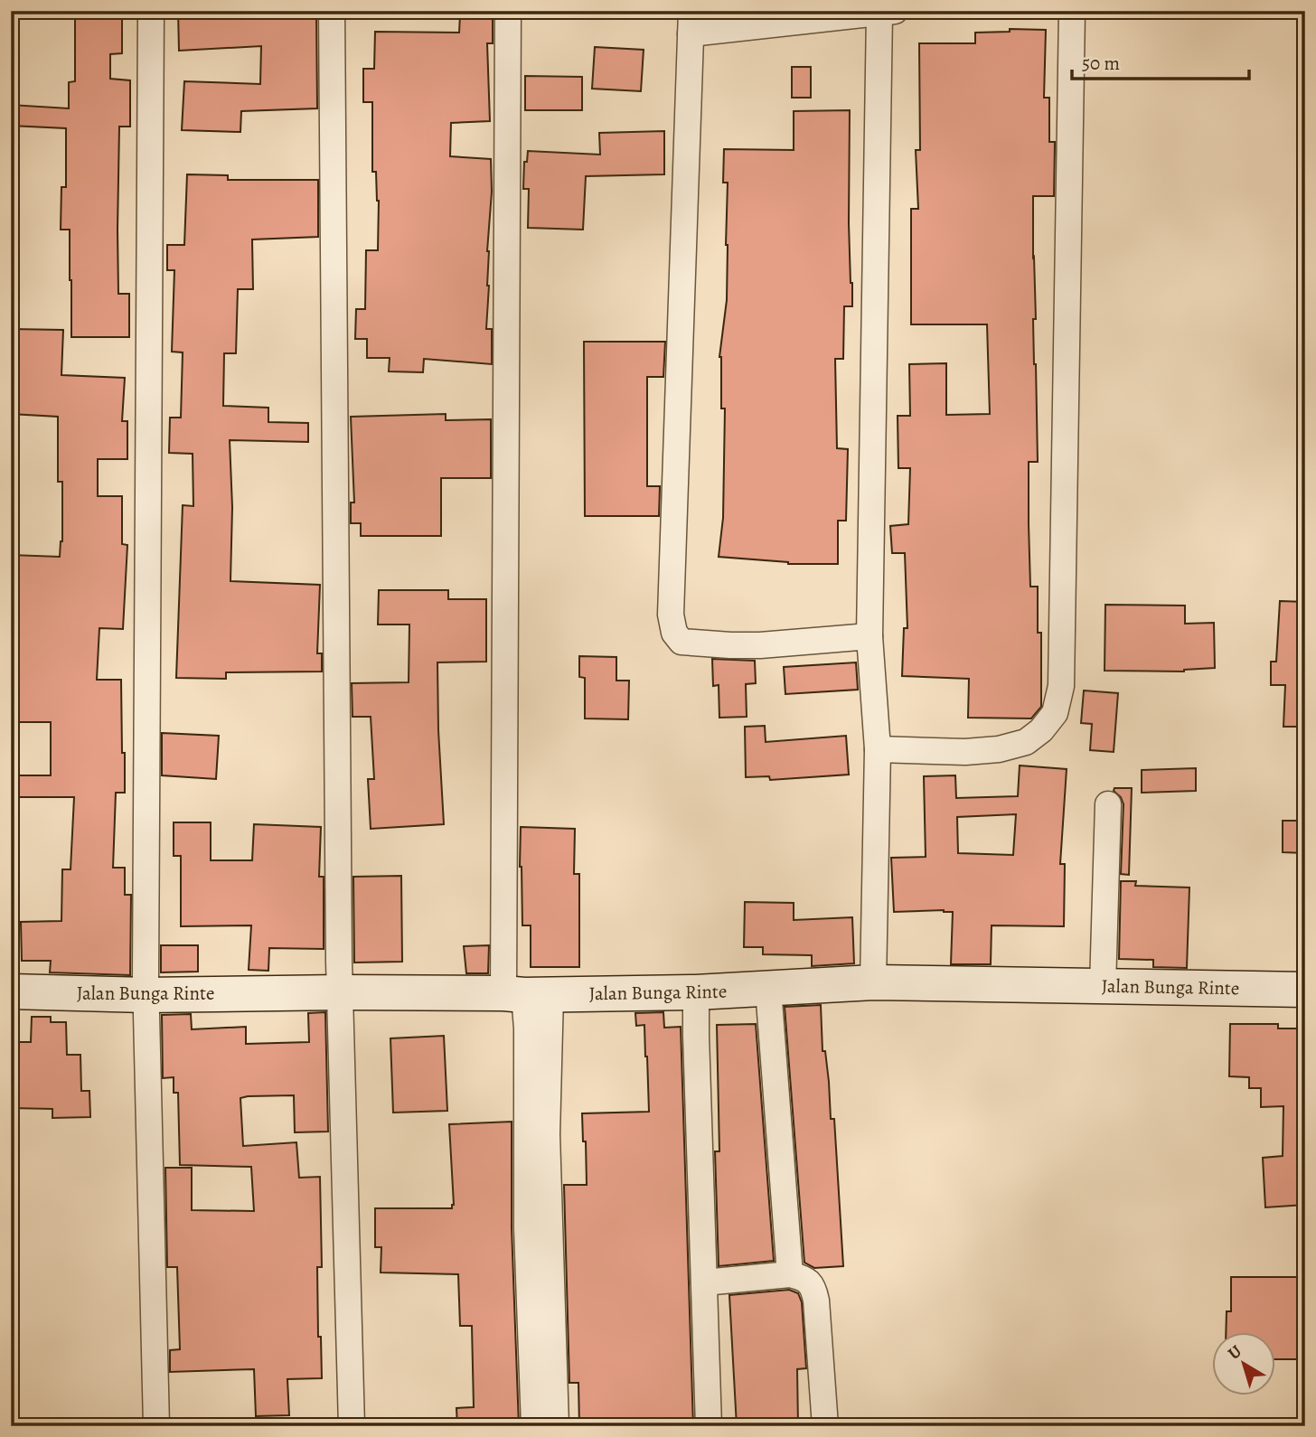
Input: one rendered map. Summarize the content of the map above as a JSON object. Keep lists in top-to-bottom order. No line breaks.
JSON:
{"streets":{"street":["Jalan Bunga Rinte"]},"scale_bar":"50 m","north":"top left"}
